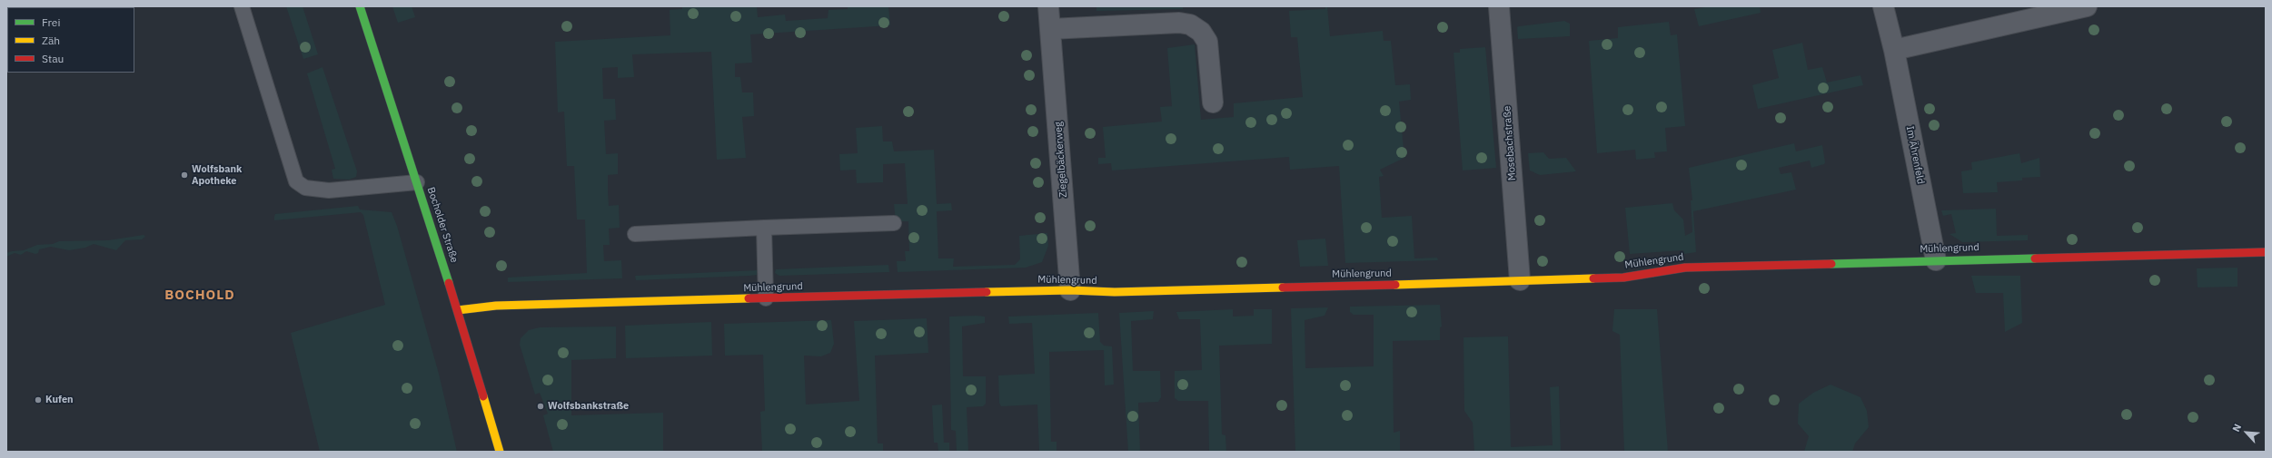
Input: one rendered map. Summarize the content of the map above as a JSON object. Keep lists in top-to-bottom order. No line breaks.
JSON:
{"streets":{"street":["Mosebachstraße","Im Ährenfeld","Ziegelbäckerweg","Bocholder Straße","Mühlengrund"]},"crossings":[["Mosebachstraße","Mühlengrund"],["Im Ährenfeld","Mühlengrund"],["Ziegelbäckerweg","Mühlengrund"],["Bocholder Straße","Mühlengrund"]],"districts":["BOCHOLD"],"places":["Wolfsbank Apotheke","Kufen","Wolfsbankstraße"],"legend":["Frei","Zäh","Stau"],"north":"top left"}
